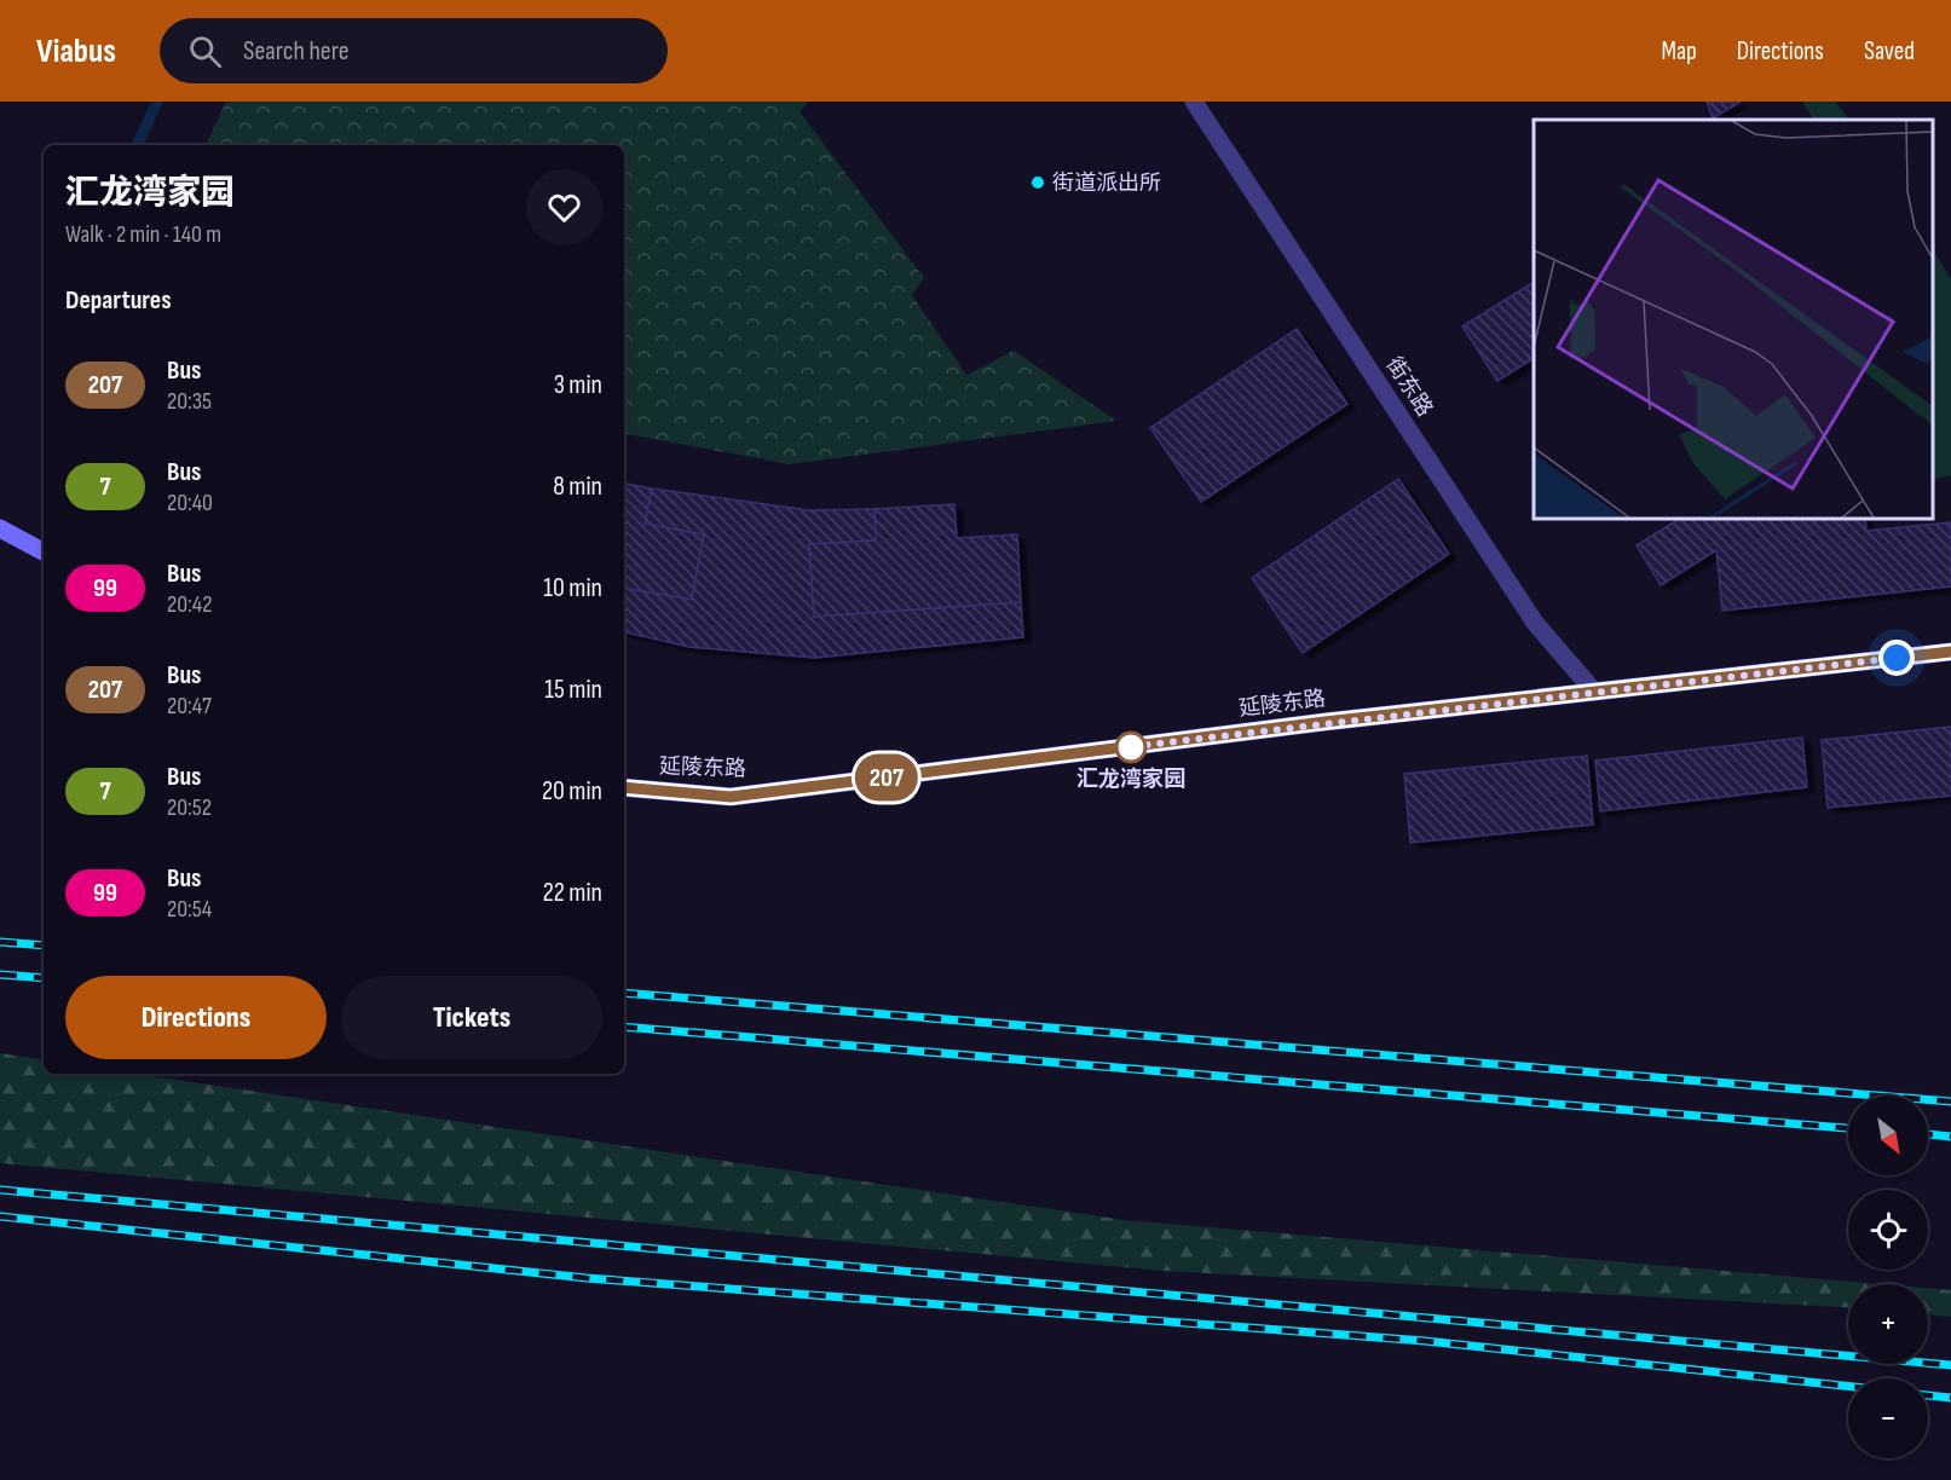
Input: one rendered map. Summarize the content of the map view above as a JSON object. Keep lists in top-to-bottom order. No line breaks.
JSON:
{"streets":{"main road":["延陵东路"],"street":["街东路"]},"crossings":[["街东路","延陵东路"]],"places":["街道派出所","汇龙湾家园"],"lines":["bus line 207"],"north":"bottom right","page":{"header":"Viabus","search":"Search here","nav":["Map","Directions","Saved"],"on_map":"207","heading":[["汇龙湾家园","Walk · 2 min · 140 m"],"Departures"],"list":[{"mark":"207","name":"Bus","note":"20:35","value":"3 min"},{"mark":"7","name":"Bus","note":"20:40","value":"8 min"},{"mark":"99","name":"Bus","note":"20:42","value":"10 min"},{"mark":"207","name":"Bus","note":"20:47","value":"15 min"},{"mark":"7","name":"Bus","note":"20:52","value":"20 min"},{"mark":"99","name":"Bus","note":"20:54","value":"22 min"}],"buttons":["Directions","Tickets"],"map_buttons":["+","−"]}}
